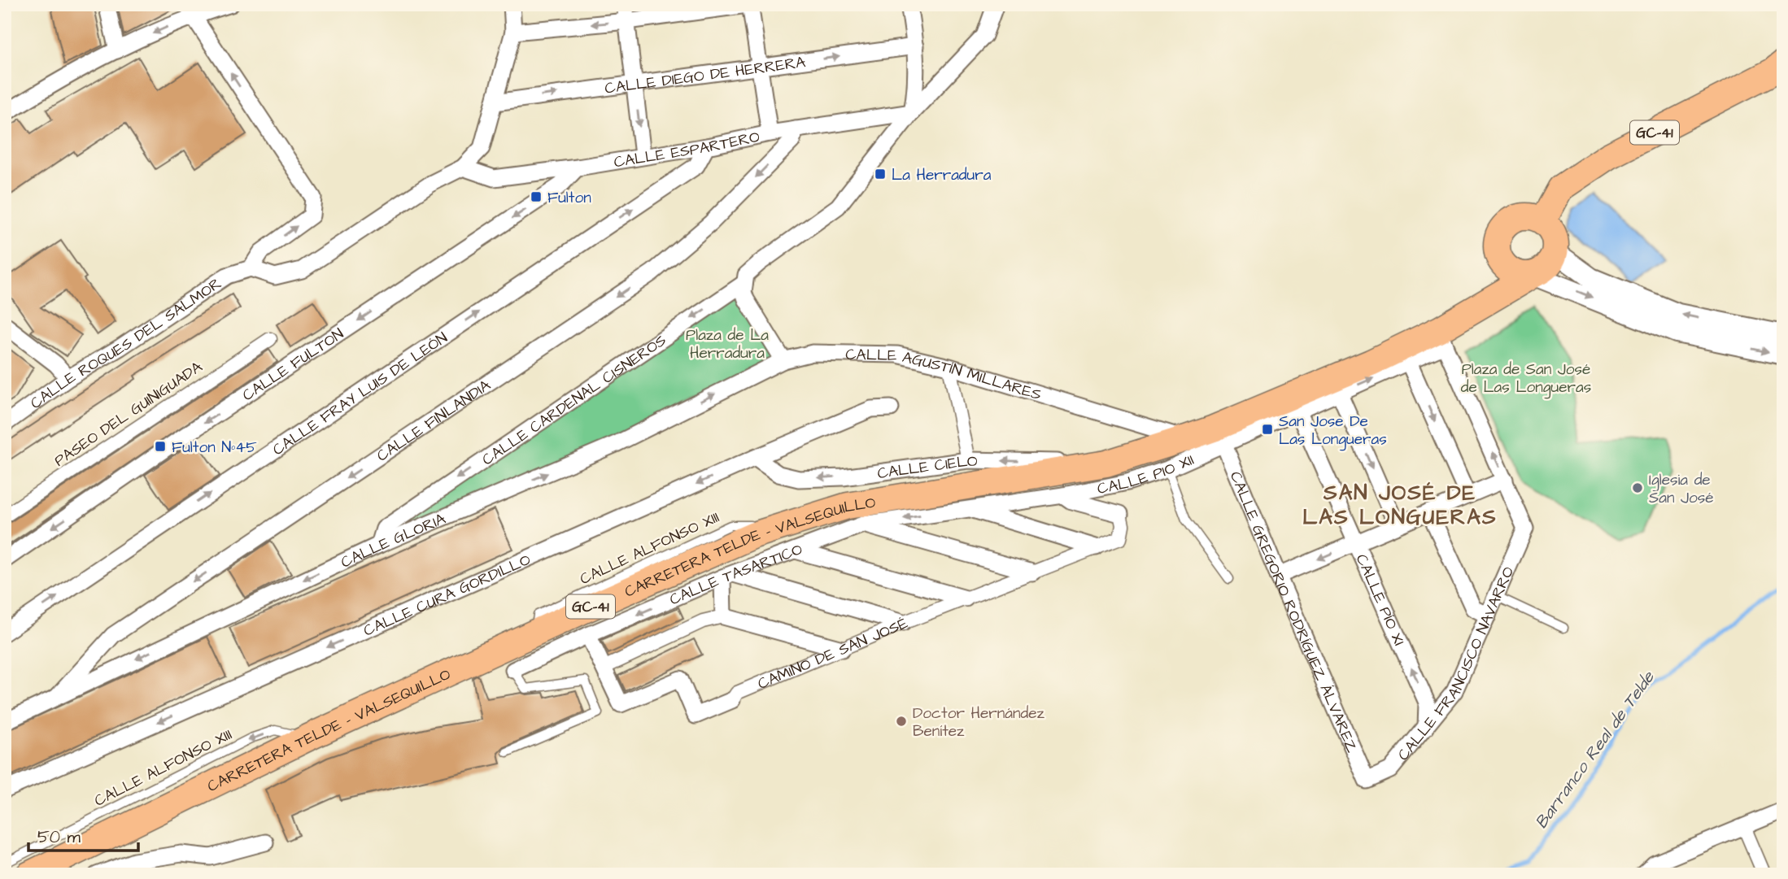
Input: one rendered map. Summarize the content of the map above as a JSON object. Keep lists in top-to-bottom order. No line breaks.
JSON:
{"streets":{"main road":["GC-41","CARRETERA TELDE - VALSEQUILLO"],"street":["CALLE DIEGO DE HERRERA","CALLE ESPARTERO","CALLE ROQUES DEL SALMOR","CALLE FULTON","CALLE AGUSTÍN MILLARES","CALLE FRAY LUIS DE LEÓN","CALLE CARDENAL CISNEROS","PASEO DEL GUINIGUADA","CALLE FINLANDIA","CALLE CIELO","CALLE PIO XII","CALLE GLORIA","CALLE TASARTICO","CALLE CURA GORDILLO","CALLE PÍO XI","CALLE GREGORIO RODRÍGUEZ ÁLVAREZ","CAMINO DE SAN JOSÉ","CALLE FRANCISCO NAVARRO"],"lane":["CALLE ALFONSO XIII"]},"crossings":[["GC-41","CARRETERA TELDE - VALSEQUILLO"],["CALLE ESPARTERO","CALLE FULTON"],["CALLE ESPARTERO","CALLE FRAY LUIS DE LEÓN"],["CALLE ESPARTERO","CALLE CARDENAL CISNEROS"],["CALLE ESPARTERO","CALLE FINLANDIA"],["CALLE AGUSTÍN MILLARES","CALLE GLORIA"],["CALLE AGUSTÍN MILLARES","CARRETERA TELDE - VALSEQUILLO"],["CALLE CARDENAL CISNEROS","CALLE GLORIA"],["CALLE FINLANDIA","CALLE GLORIA"],["CALLE CIELO","CARRETERA TELDE - VALSEQUILLO"],["CALLE CIELO","CALLE CURA GORDILLO"],["CALLE PIO XII","CARRETERA TELDE - VALSEQUILLO"],["CALLE PIO XII","CALLE TASARTICO"],["CALLE PIO XII","CALLE PÍO XI"],["CALLE PIO XII","CALLE GREGORIO RODRÍGUEZ ÁLVAREZ"],["CALLE PIO XII","CAMINO DE SAN JOSÉ"],["CALLE ALFONSO XIII","CARRETERA TELDE - VALSEQUILLO"],["CARRETERA TELDE - VALSEQUILLO","CALLE GREGORIO RODRÍGUEZ ÁLVAREZ"],["CALLE TASARTICO","CAMINO DE SAN JOSÉ"],["CALLE PÍO XI","CALLE FRANCISCO NAVARRO"],["CALLE GREGORIO RODRÍGUEZ ÁLVAREZ","CALLE FRANCISCO NAVARRO"]],"one_way":["CALLE FRAY LUIS DE LEÓN","CALLE CARDENAL CISNEROS","CALLE FINLANDIA","CALLE ALFONSO XIII","CALLE CURA GORDILLO"],"districts":["SAN JOSÉ DE LAS LONGUERAS"],"water":["Barranco Real de Telde"],"parks":["Plaza de La Herradura","Plaza de San José de Las Longueras"],"places":{"transit":["La Herradura","Fulton","San Jose De Las Longueras","Fulton Nº45"],"other":["Iglesia de San José","Doctor Hernández Benítez"]},"scale_bar":"50 m"}
